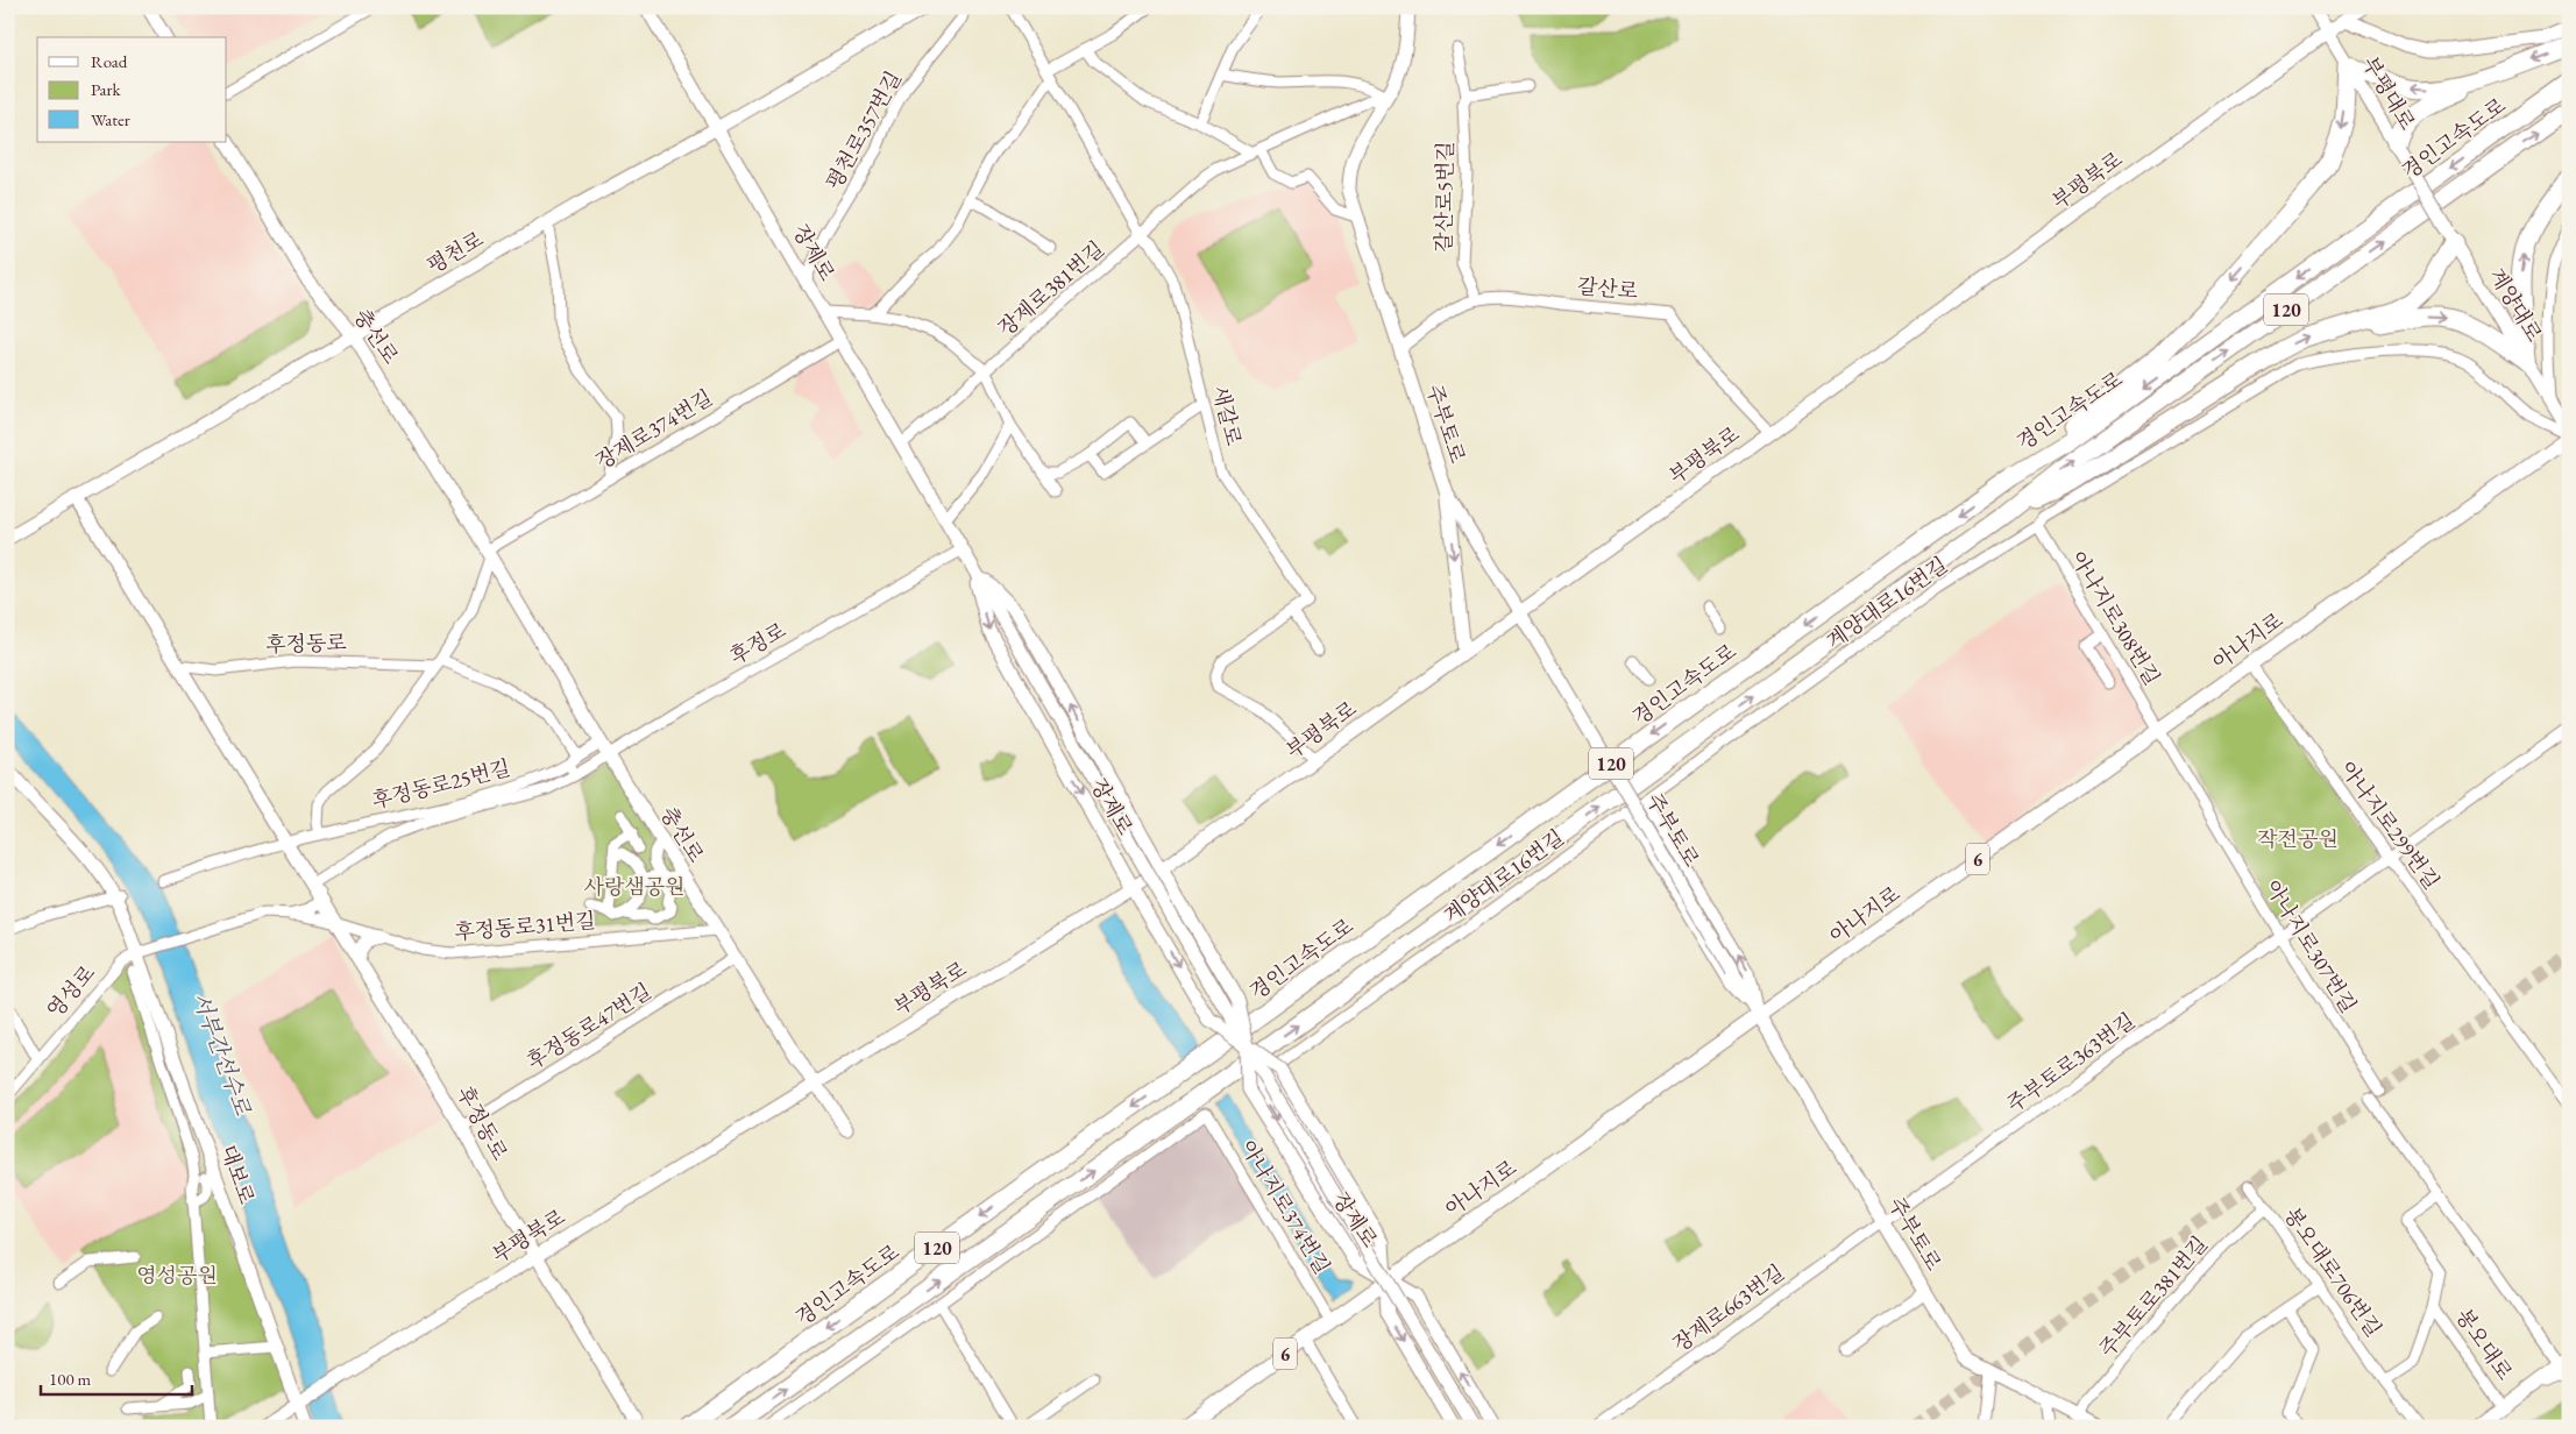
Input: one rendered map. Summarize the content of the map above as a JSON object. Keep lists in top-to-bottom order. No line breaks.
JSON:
{"streets":{"highway":["경인고속도로","120"],"main road":["부평대로","부평북로","평천로","장제로","계양대로","충선로","주부토로","아나지로","후정동로","6","대보로","봉오대로"],"street":["평천로357번길","갈산로5번길","장제로381번길","갈산로","새갈로","장제로374번길","계양대로16번길","아나지로308번길","후정로","후정동로25번길","아나지로299번길","후정동로31번길","아나지로307번길","영성로","후정동로47번길","주부토로363번길","아나지로374번길","봉오대로706번길","주부토로381번길","장제로663번길"]},"crossings":[["부평대로","부평북로"],["부평대로","계양대로"],["평천로357번길","장제로"],["부평북로","장제로"],["부평북로","갈산로"],["부평북로","충선로"],["부평북로","주부토로"],["부평북로","후정동로"],["부평북로","대보로"],["갈산로5번길","갈산로"],["평천로","장제로"],["평천로","충선로"],["평천로","후정동로"],["장제로","장제로381번길"],["장제로","장제로374번길"],["장제로","아나지로"],["장제로","후정로"],["장제로381번길","새갈로"],["장제로381번길","주부토로"],["갈산로","주부토로"],["계양대로","계양대로16번길"],["계양대로","아나지로"],["충선로","장제로374번길"],["충선로","후정로"],["충선로","후정동로31번길"],["충선로","후정동로47번길"],["주부토로","아나지로"],["주부토로","주부토로363번길"],["주부토로","주부토로381번길"],["주부토로","장제로663번길"],["계양대로16번길","아나지로308번길"],["계양대로16번길","아나지로"],["아나지로308번길","아나지로"],["아나지로308번길","아나지로307번길"],["아나지로","아나지로299번길"],["아나지로","아나지로307번길"],["아나지로","아나지로374번길"],["후정동로","후정로"],["후정동로","후정동로25번길"],["후정동로","후정동로31번길"],["후정동로","후정동로47번길"],["아나지로299번길","주부토로363번길"],["후정동로31번길","영성로"],["아나지로307번길","주부토로363번길"],["영성로","대보로"],["주부토로363번길","장제로663번길"],["봉오대로706번길","주부토로381번길"]],"water":["서부간선수로"],"parks":["작전공원","사랑샘공원","영성공원"],"legend":["Road","Park","Water"],"scale_bar":"100 m"}
